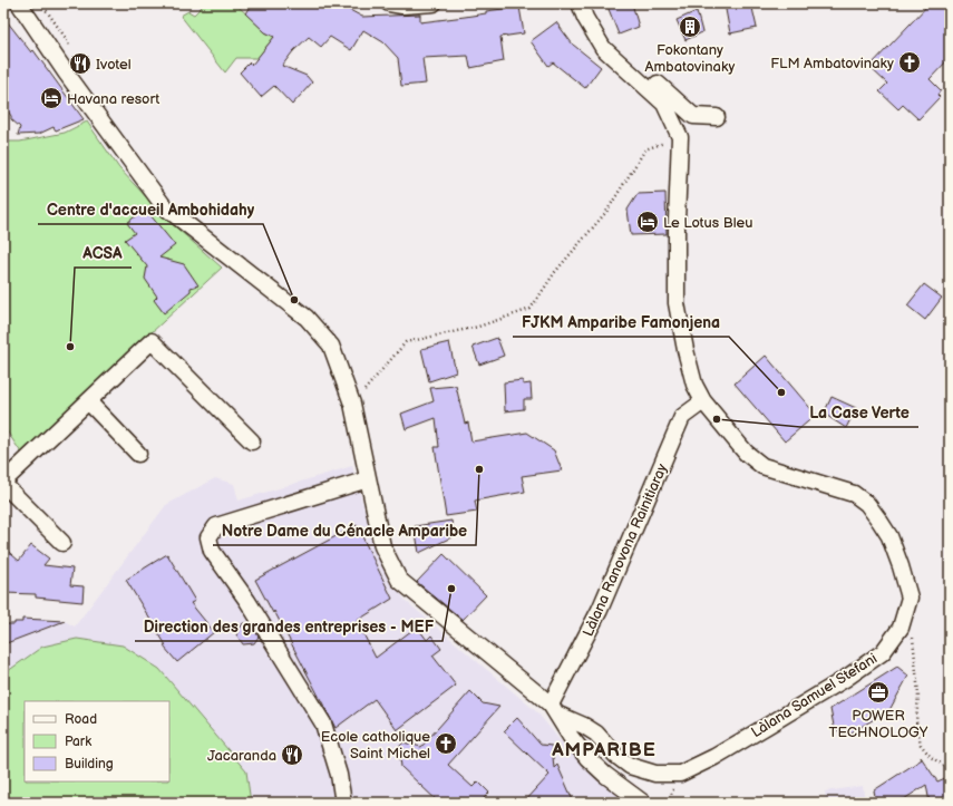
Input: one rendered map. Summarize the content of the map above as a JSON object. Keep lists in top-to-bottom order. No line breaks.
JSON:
{"streets":{"street":["Làlana Ranovona Rainitiaray","Làlana Samuel Stefani"]},"crossings":[["Làlana Ranovona Rainitiaray","Làlana Samuel Stefani"]],"districts":["AMPARIBE"],"places":{"building":["Fokontany Ambatovinaky"],"church":["FLM Ambatovinaky","Ecole catholique Saint Michel"],"restaurant":["Ivotel","Jacaranda"],"hotel":["Havana resort","Le Lotus Bleu"],"other":["Centre d'accueil Ambohidahy","ACSA","FJKM Amparibe Famonjena","La Case Verte","Notre Dame du Cénacle Amparibe","Direction des grandes entreprises - MEF"],"office":["POWER TECHNOLOGY"]},"legend":["Road","Park","Building"]}
